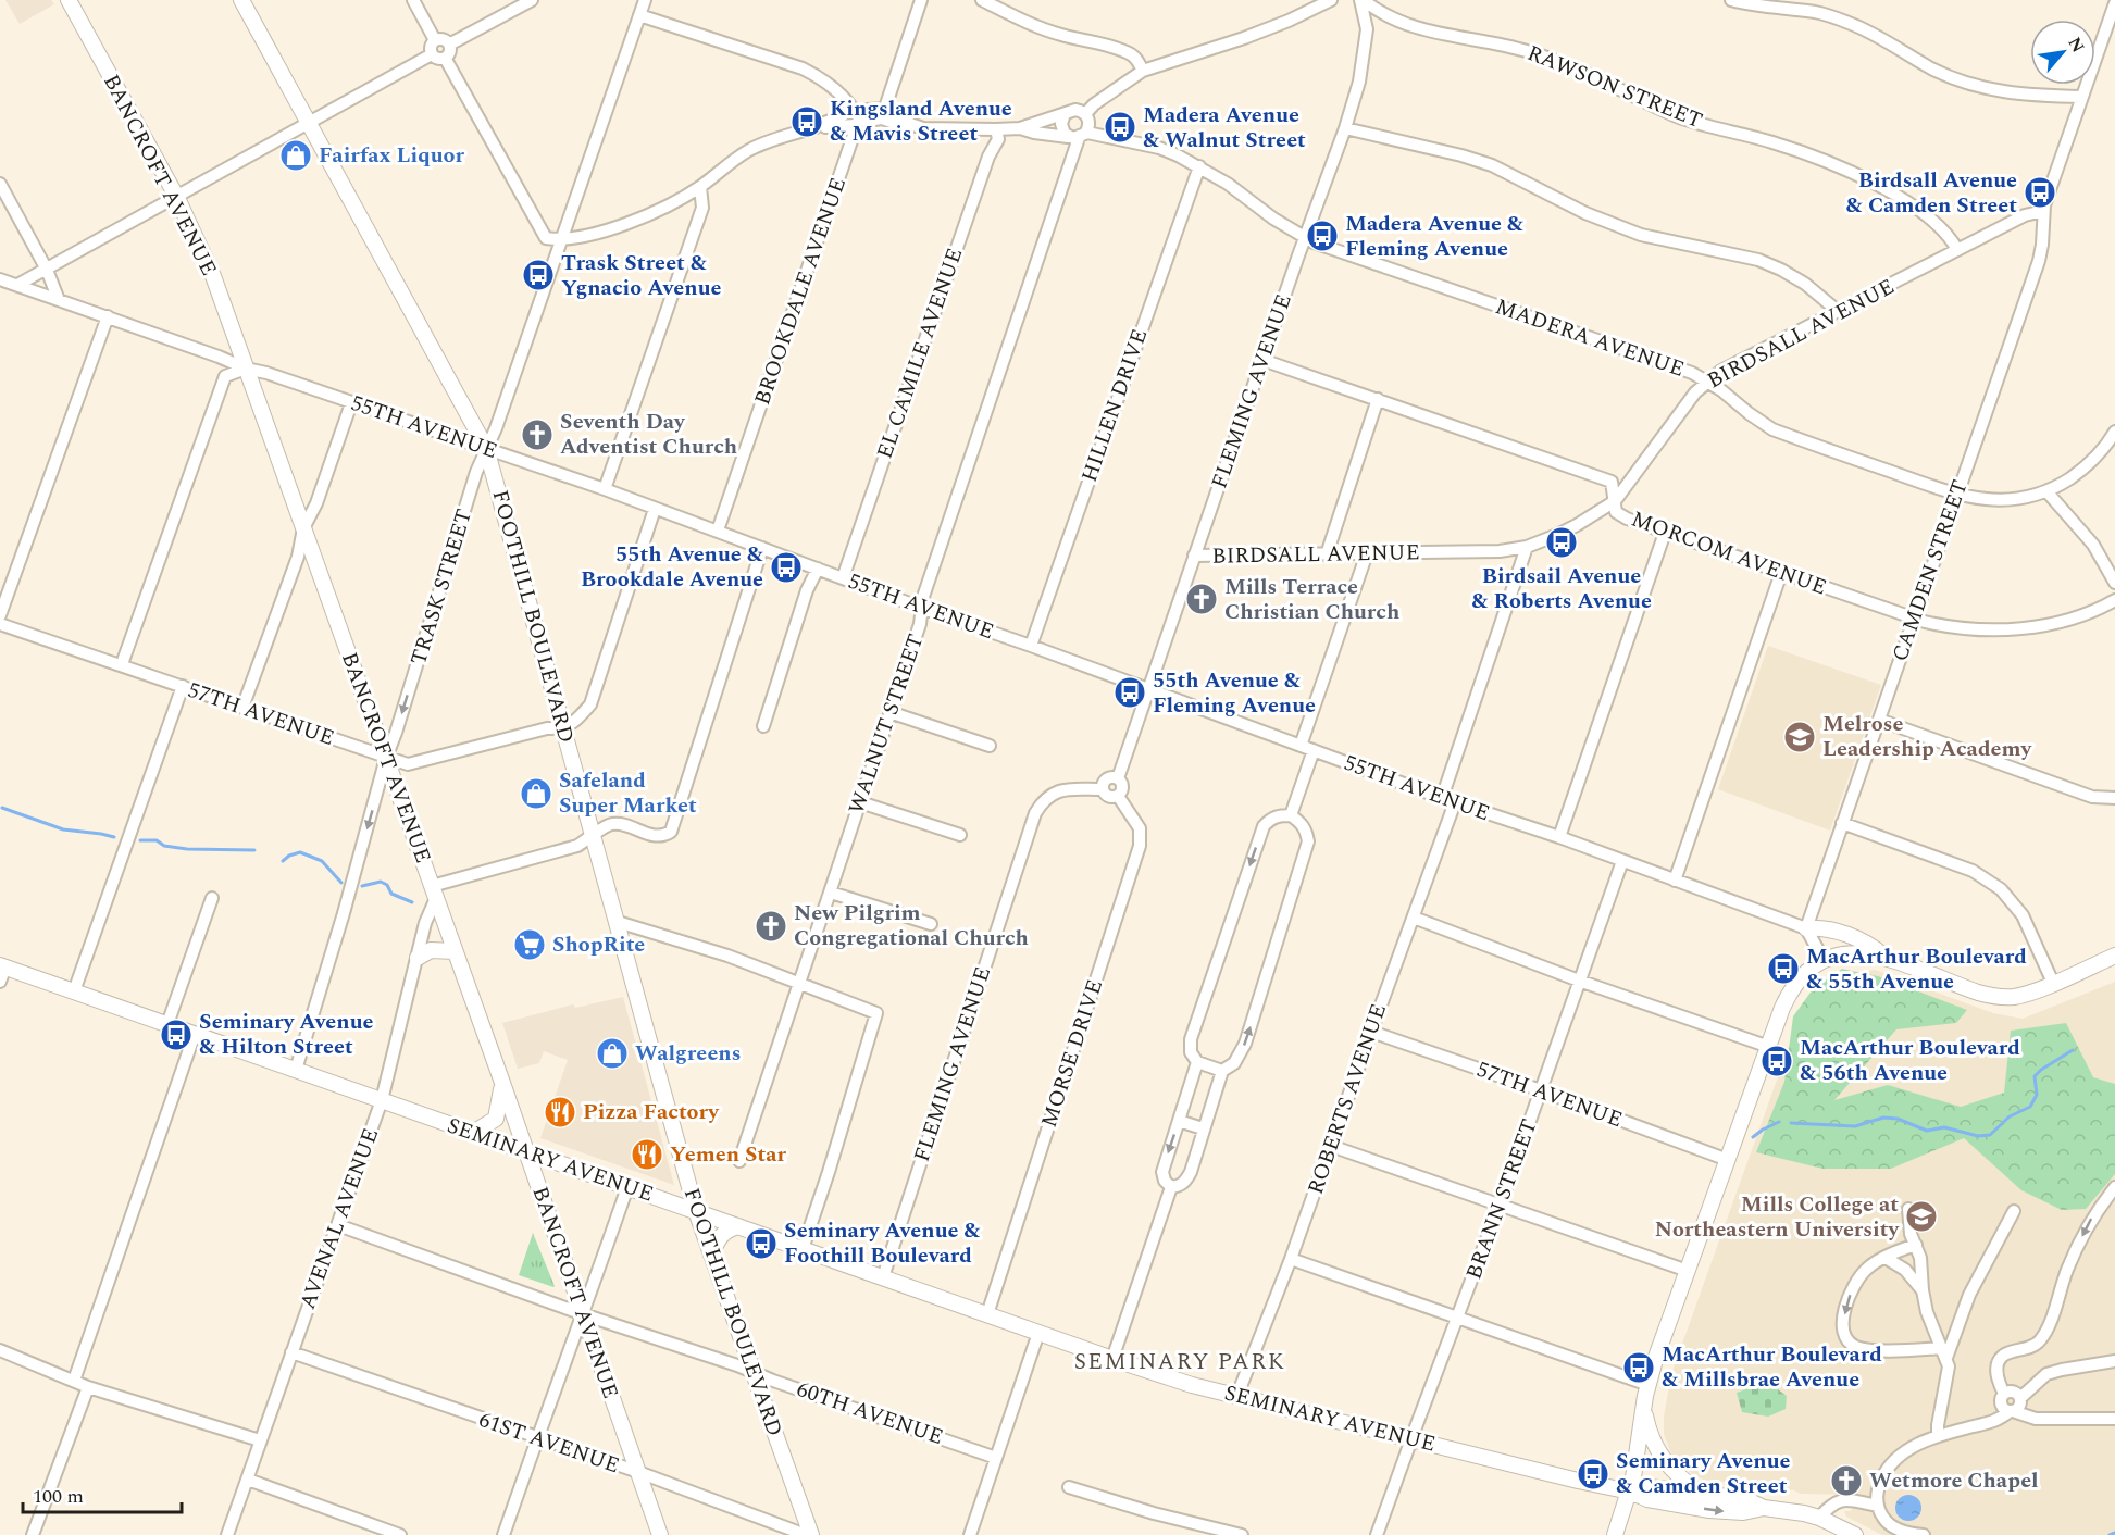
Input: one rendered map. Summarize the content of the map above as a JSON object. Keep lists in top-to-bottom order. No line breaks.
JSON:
{"streets":{"street":["RAWSON STREET","BANCROFT AVENUE","BROOKDALE AVENUE","BIRDSALL AVENUE","MADERA AVENUE","EL CAMILE AVENUE","FLEMING AVENUE","HILLEN DRIVE","55TH AVENUE","MORCOM AVENUE","CAMDEN STREET","TRASK STREET","FOOTHILL BOULEVARD","57TH AVENUE","WALNUT STREET","MORSE DRIVE","ROBERTS AVENUE","SEMINARY AVENUE","BRANN STREET","AVENAL AVENUE","60TH AVENUE","61ST AVENUE"]},"crossings":[["RAWSON STREET","BIRDSALL AVENUE"],["RAWSON STREET","FLEMING AVENUE"],["BANCROFT AVENUE","55TH AVENUE"],["BANCROFT AVENUE","TRASK STREET"],["BANCROFT AVENUE","57TH AVENUE"],["BANCROFT AVENUE","SEMINARY AVENUE"],["BANCROFT AVENUE","AVENAL AVENUE"],["BANCROFT AVENUE","60TH AVENUE"],["BANCROFT AVENUE","61ST AVENUE"],["BROOKDALE AVENUE","55TH AVENUE"],["BIRDSALL AVENUE","MADERA AVENUE"],["BIRDSALL AVENUE","FLEMING AVENUE"],["BIRDSALL AVENUE","MORCOM AVENUE"],["BIRDSALL AVENUE","CAMDEN STREET"],["MADERA AVENUE","FLEMING AVENUE"],["MADERA AVENUE","HILLEN DRIVE"],["MADERA AVENUE","CAMDEN STREET"],["MADERA AVENUE","WALNUT STREET"],["EL CAMILE AVENUE","55TH AVENUE"],["FLEMING AVENUE","55TH AVENUE"],["FLEMING AVENUE","MORCOM AVENUE"],["FLEMING AVENUE","MORSE DRIVE"],["FLEMING AVENUE","SEMINARY AVENUE"],["HILLEN DRIVE","55TH AVENUE"],["55TH AVENUE","CAMDEN STREET"],["55TH AVENUE","TRASK STREET"],["55TH AVENUE","FOOTHILL BOULEVARD"],["55TH AVENUE","WALNUT STREET"],["55TH AVENUE","ROBERTS AVENUE"],["55TH AVENUE","BRANN STREET"],["MORCOM AVENUE","CAMDEN STREET"],["TRASK STREET","FOOTHILL BOULEVARD"],["TRASK STREET","57TH AVENUE"],["TRASK STREET","SEMINARY AVENUE"],["FOOTHILL BOULEVARD","57TH AVENUE"],["FOOTHILL BOULEVARD","SEMINARY AVENUE"],["FOOTHILL BOULEVARD","60TH AVENUE"],["FOOTHILL BOULEVARD","61ST AVENUE"],["57TH AVENUE","ROBERTS AVENUE"],["57TH AVENUE","BRANN STREET"],["MORSE DRIVE","SEMINARY AVENUE"],["ROBERTS AVENUE","SEMINARY AVENUE"],["SEMINARY AVENUE","BRANN STREET"],["SEMINARY AVENUE","AVENAL AVENUE"],["AVENAL AVENUE","60TH AVENUE"],["AVENAL AVENUE","61ST AVENUE"]],"one_way":["TRASK STREET"],"districts":["SEMINARY PARK"],"places":{"bus stop":["Kingsland Avenue & Mavis Street","Madera Avenue & Walnut Street","Birdsall Avenue & Camden Street","Madera Avenue & Fleming Avenue","Trask Street & Ygnacio Avenue","Birdsail Avenue & Roberts Avenue","55th Avenue & Brookdale Avenue","55th Avenue & Fleming Avenue","MacArthur Boulevard & 55th Avenue","Seminary Avenue & Hilton Street","MacArthur Boulevard & 56th Avenue","Seminary Avenue & Foothill Boulevard","MacArthur Boulevard & Millsbrae Avenue","Seminary Avenue & Camden Street"],"shop":["Fairfax Liquor","Safeland Super Market","Walgreens"],"church":["Seventh Day Adventist Church","Mills Terrace Christian Church","New Pilgrim Congregational Church","Wetmore Chapel"],"school or university":["Melrose Leadership Academy","Mills College at Northeastern University"],"supermarket":["ShopRite"],"restaurant":["Pizza Factory","Yemen Star"]},"scale_bar":"100 m","north":"top right"}
